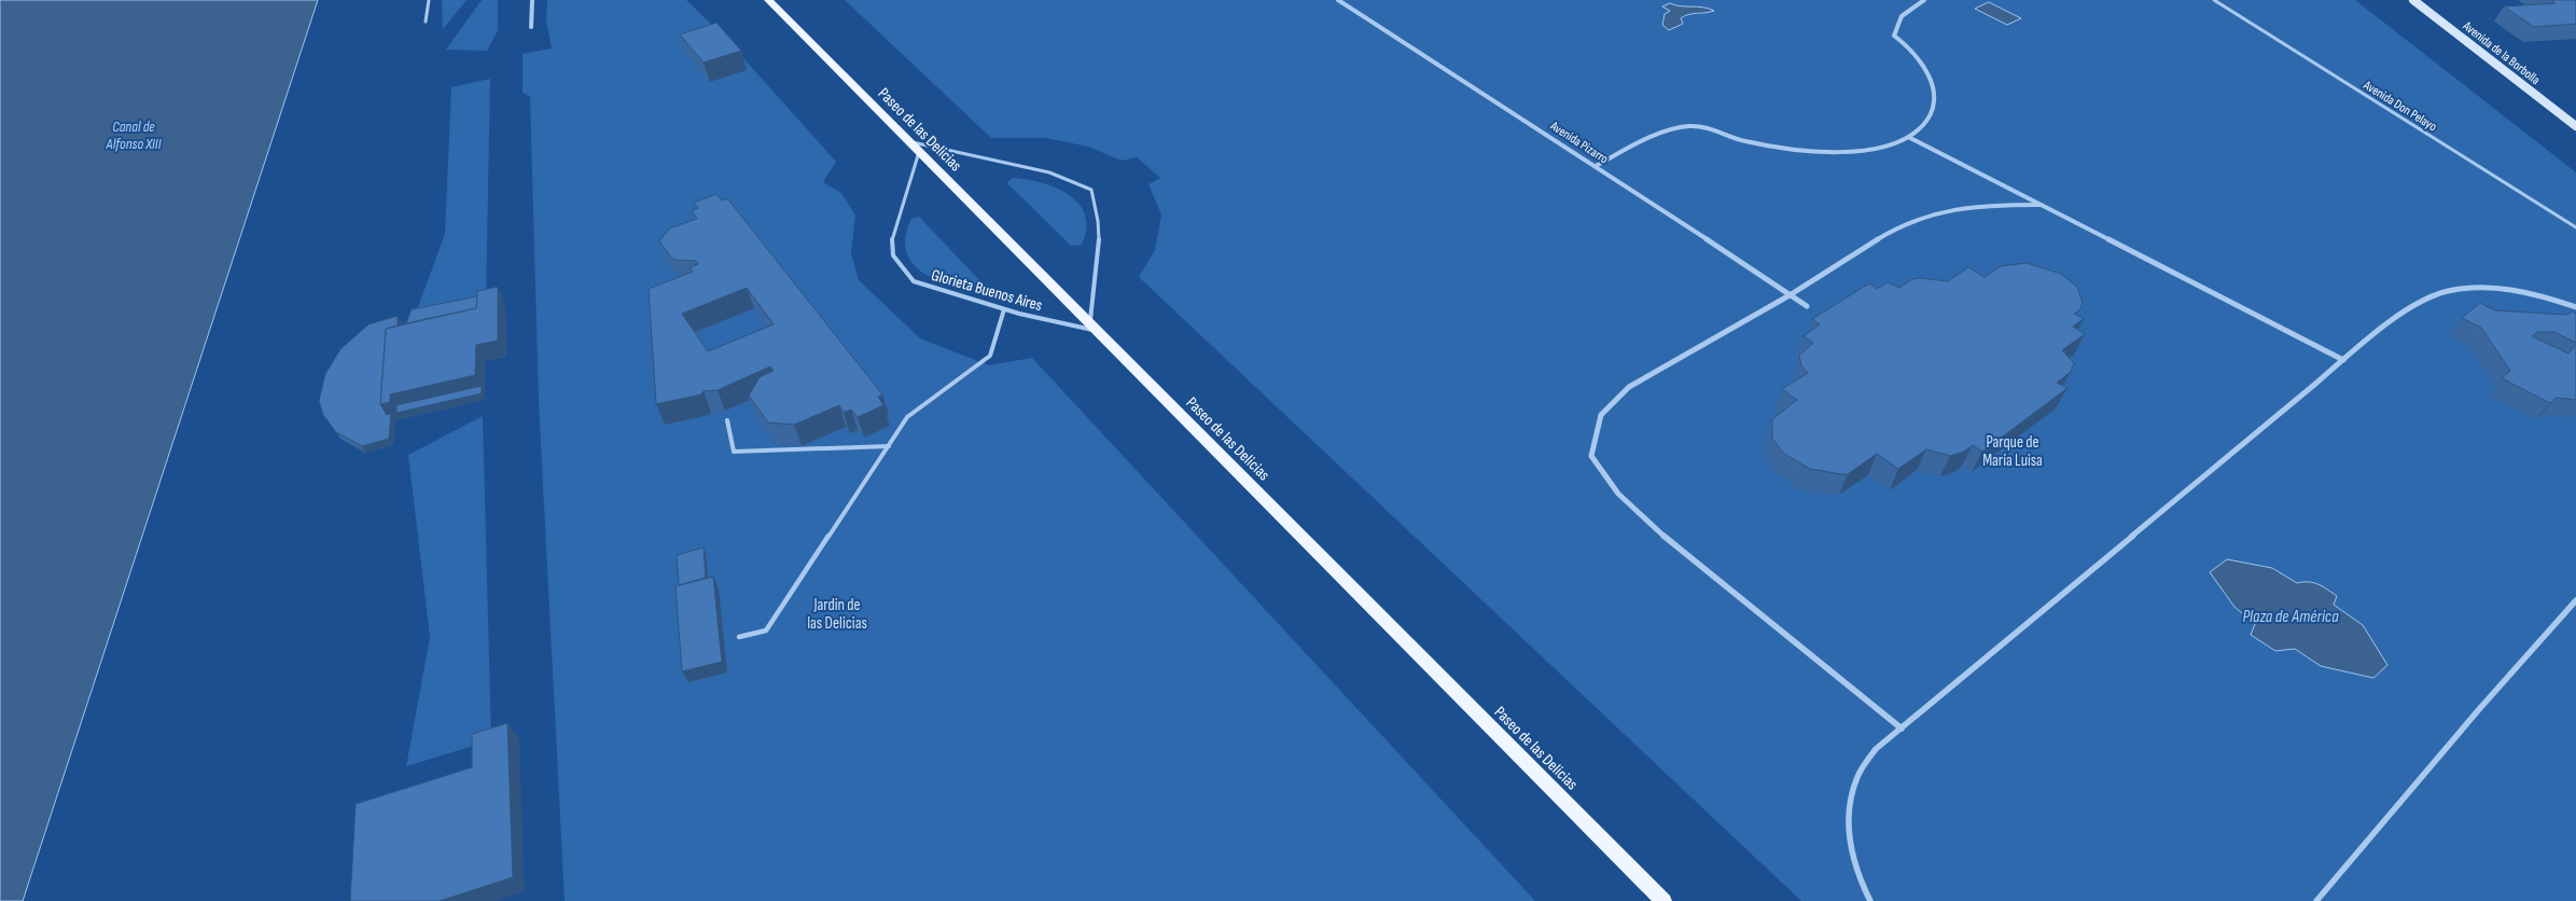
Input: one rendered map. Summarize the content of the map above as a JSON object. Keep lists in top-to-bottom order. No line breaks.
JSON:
{"streets":{"main road":["Avenida de la Borbolla","Paseo de las Delicias"],"street":["Avenida Pizarro"],"lane":["Avenida Don Pelayo","Glorieta Buenos Aires"]},"crossings":[["Paseo de las Delicias","Glorieta Buenos Aires"]],"water":["Canal de Alfonso XIII","Plaza de América"],"parks":["Parque de María Luisa","Jardin de las Delicias"]}
